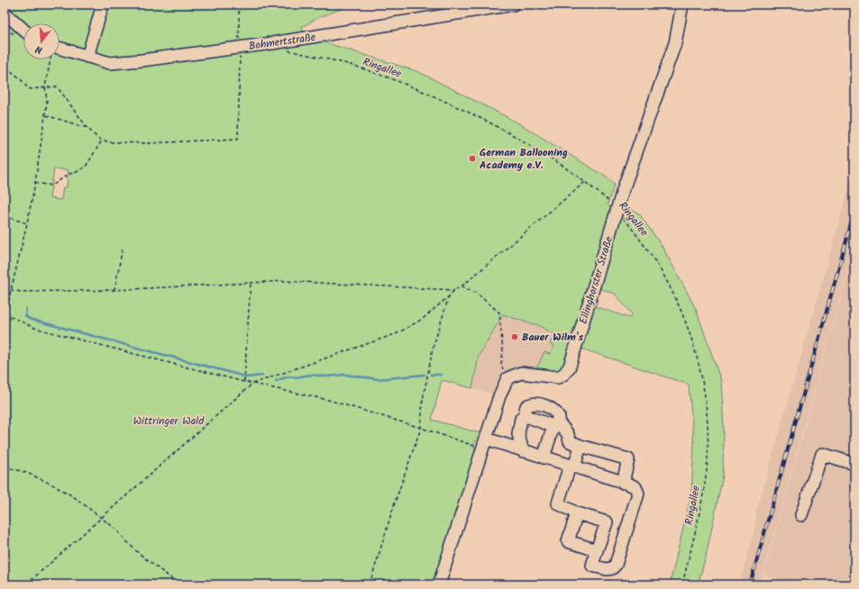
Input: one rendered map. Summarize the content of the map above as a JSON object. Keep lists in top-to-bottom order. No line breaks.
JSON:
{"streets":{"street":["Bohmertstraße","Ellinghorster Straße"],"path":["Ringallee"]},"crossings":[["Ringallee","Ellinghorster Straße"]],"parks":["Wittringer Wald"],"places":["German Ballooning Academy e.V.","Bauer Wilm's"],"north":"bottom"}
